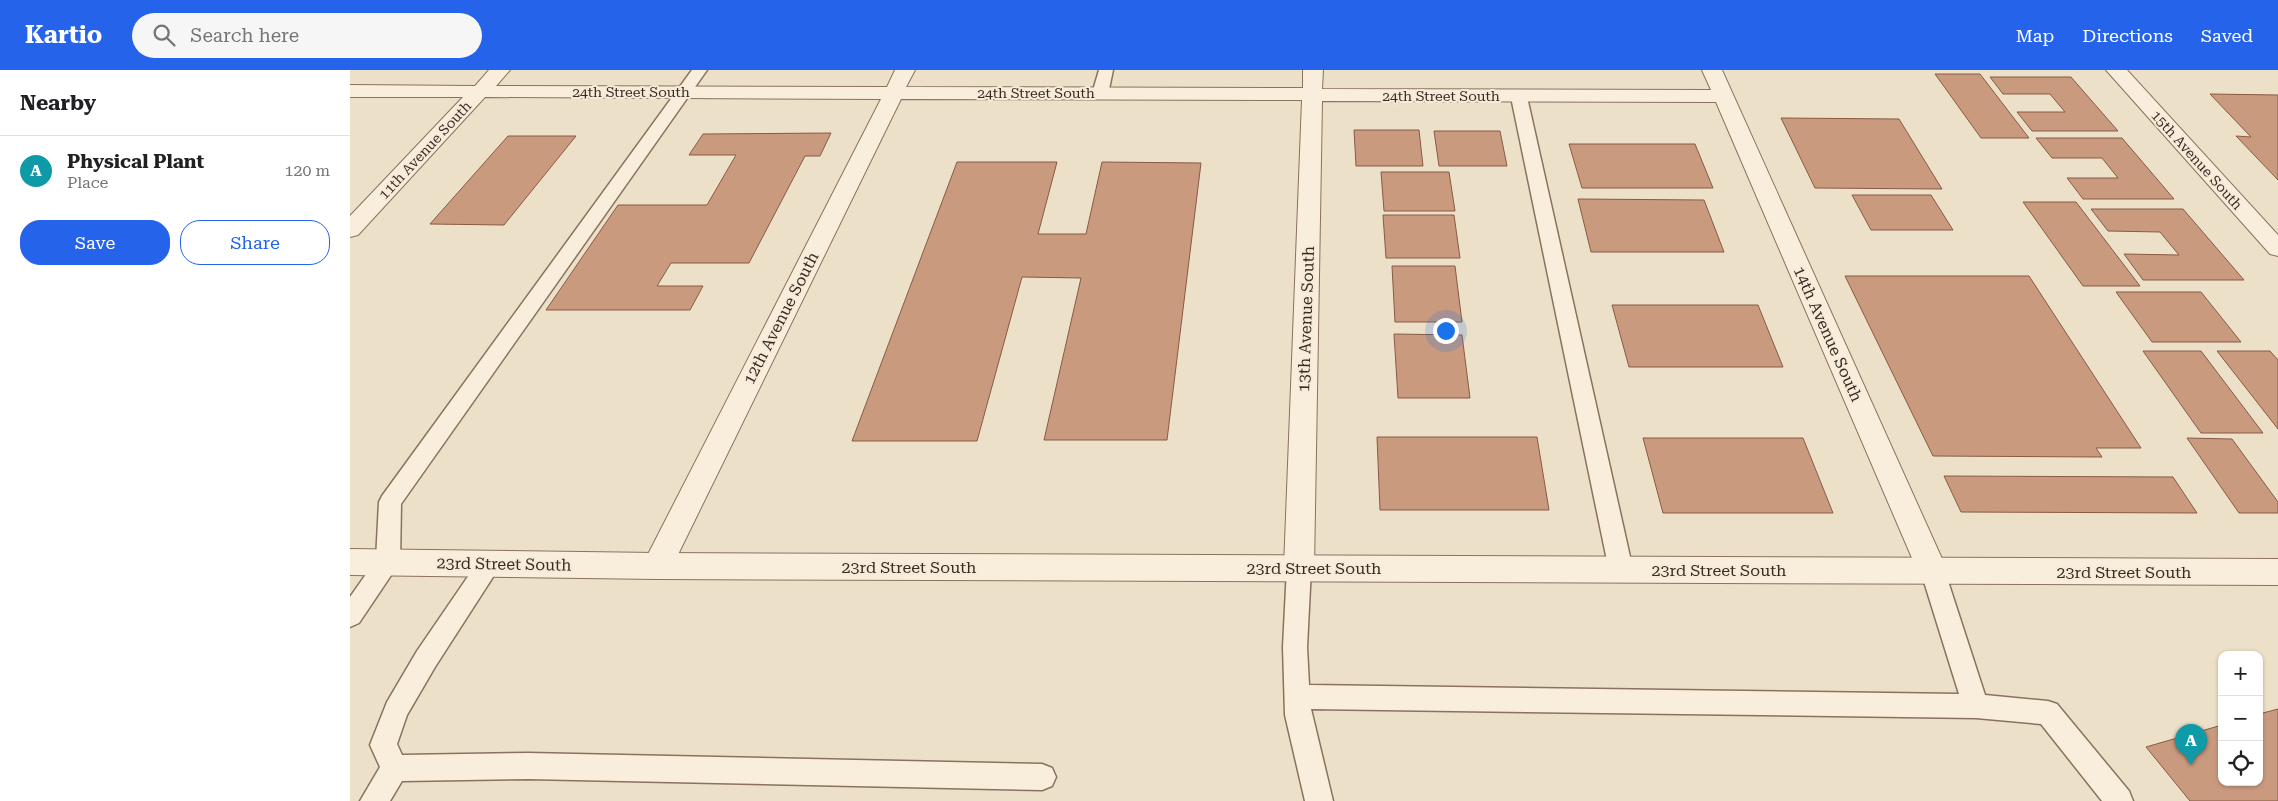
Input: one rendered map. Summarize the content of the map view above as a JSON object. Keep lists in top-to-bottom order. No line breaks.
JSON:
{"streets":{"street":["24th Street South","11th Avenue South","15th Avenue South","12th Avenue South","13th Avenue South","14th Avenue South","23rd Street South"]},"crossings":[["24th Street South","11th Avenue South"],["24th Street South","12th Avenue South"],["24th Street South","13th Avenue South"],["24th Street South","14th Avenue South"],["12th Avenue South","23rd Street South"],["13th Avenue South","23rd Street South"],["14th Avenue South","23rd Street South"]],"page":{"header":"Kartio","search":"Search here","nav":["Map","Directions","Saved"],"heading":"Nearby","list":[{"mark":"A","name":"Physical Plant","note":"Place","value":"120 m"}],"buttons":["Save","Share"],"map_buttons":["+","−"],"pins":"A"}}
